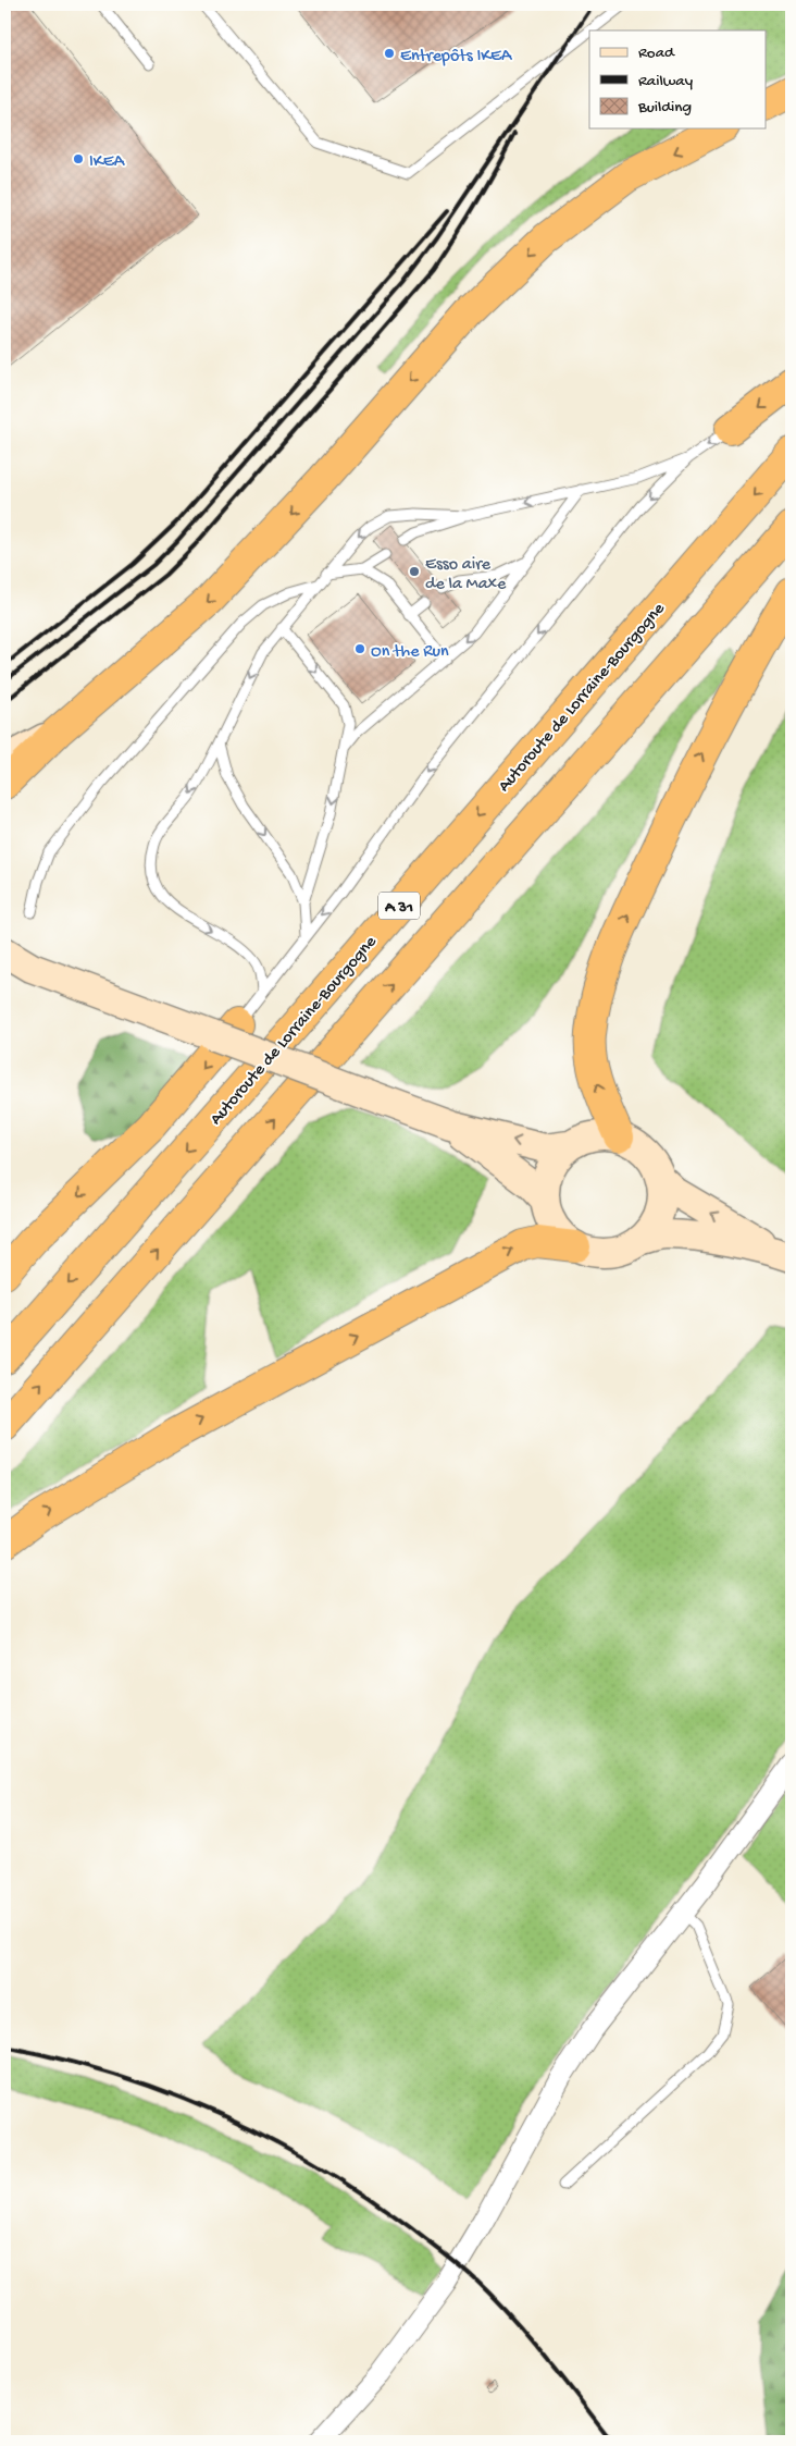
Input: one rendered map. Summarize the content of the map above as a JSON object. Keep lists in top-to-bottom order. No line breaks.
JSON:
{"streets":{"highway":["Autoroute de Lorraine-Bourgogne","A 31"]},"places":["Entrepôts IKEA","IKEA","Esso aire de la Maxe","On the Run"],"legend":["Road","Railway","Building"]}
